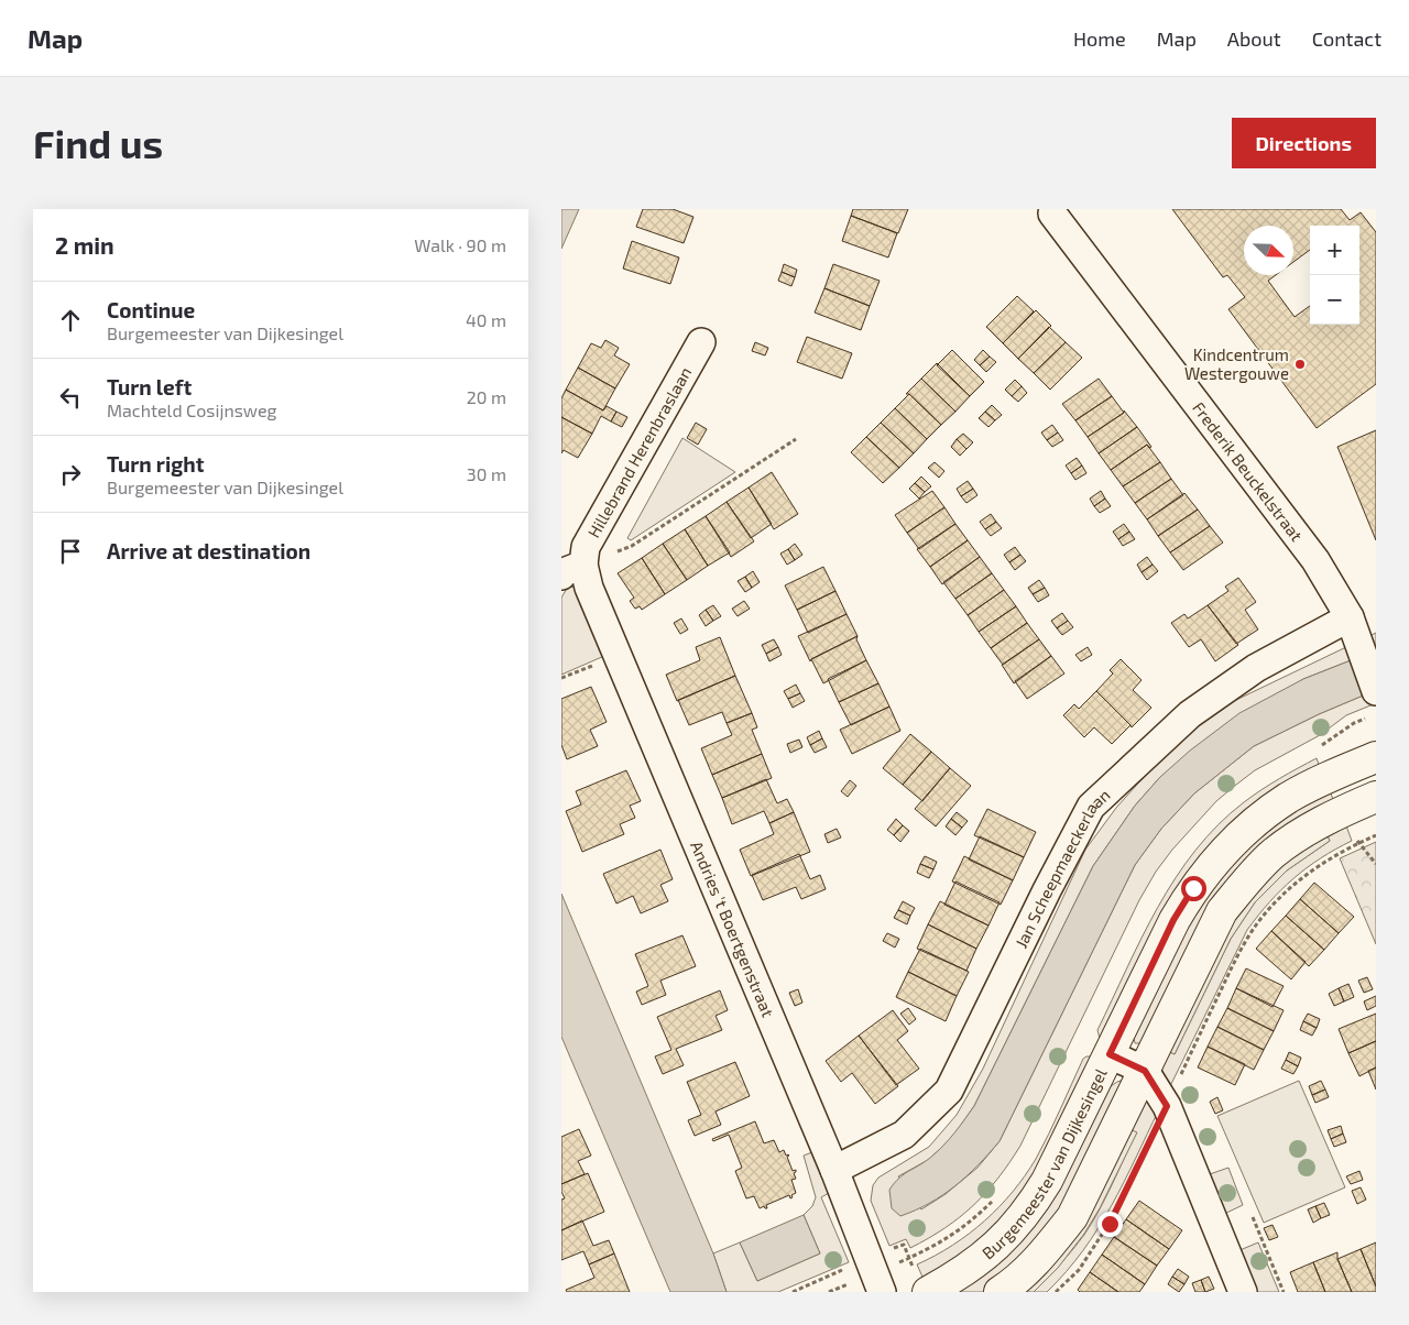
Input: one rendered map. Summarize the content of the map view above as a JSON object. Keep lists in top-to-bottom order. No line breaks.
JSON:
{"streets":{"street":["Hillebrand Herenbraslaan","Frederik Beuckelstraat","Jan Scheepmaeckerlaan","Andries 't Boertgenstraat","Burgemeester van Dijkesingel"]},"crossings":[["Hillebrand Herenbraslaan","Andries 't Boertgenstraat"],["Frederik Beuckelstraat","Jan Scheepmaeckerlaan"],["Jan Scheepmaeckerlaan","Andries 't Boertgenstraat"]],"places":["Kindcentrum Westergouwe"],"north":"bottom right","page":{"header":"Map","nav":["Home","Map","About","Contact"],"buttons":"Directions","title":"Find us","heading":["2 min","Walk · 90 m"],"map_buttons":["+","−"],"list":[["Continue","Burgemeester van Dijkesingel","40 m"],["Turn left","Machteld Cosijnsweg","20 m"],["Turn right","Burgemeester van Dijkesingel","30 m"],"Arrive at destination"]}}
